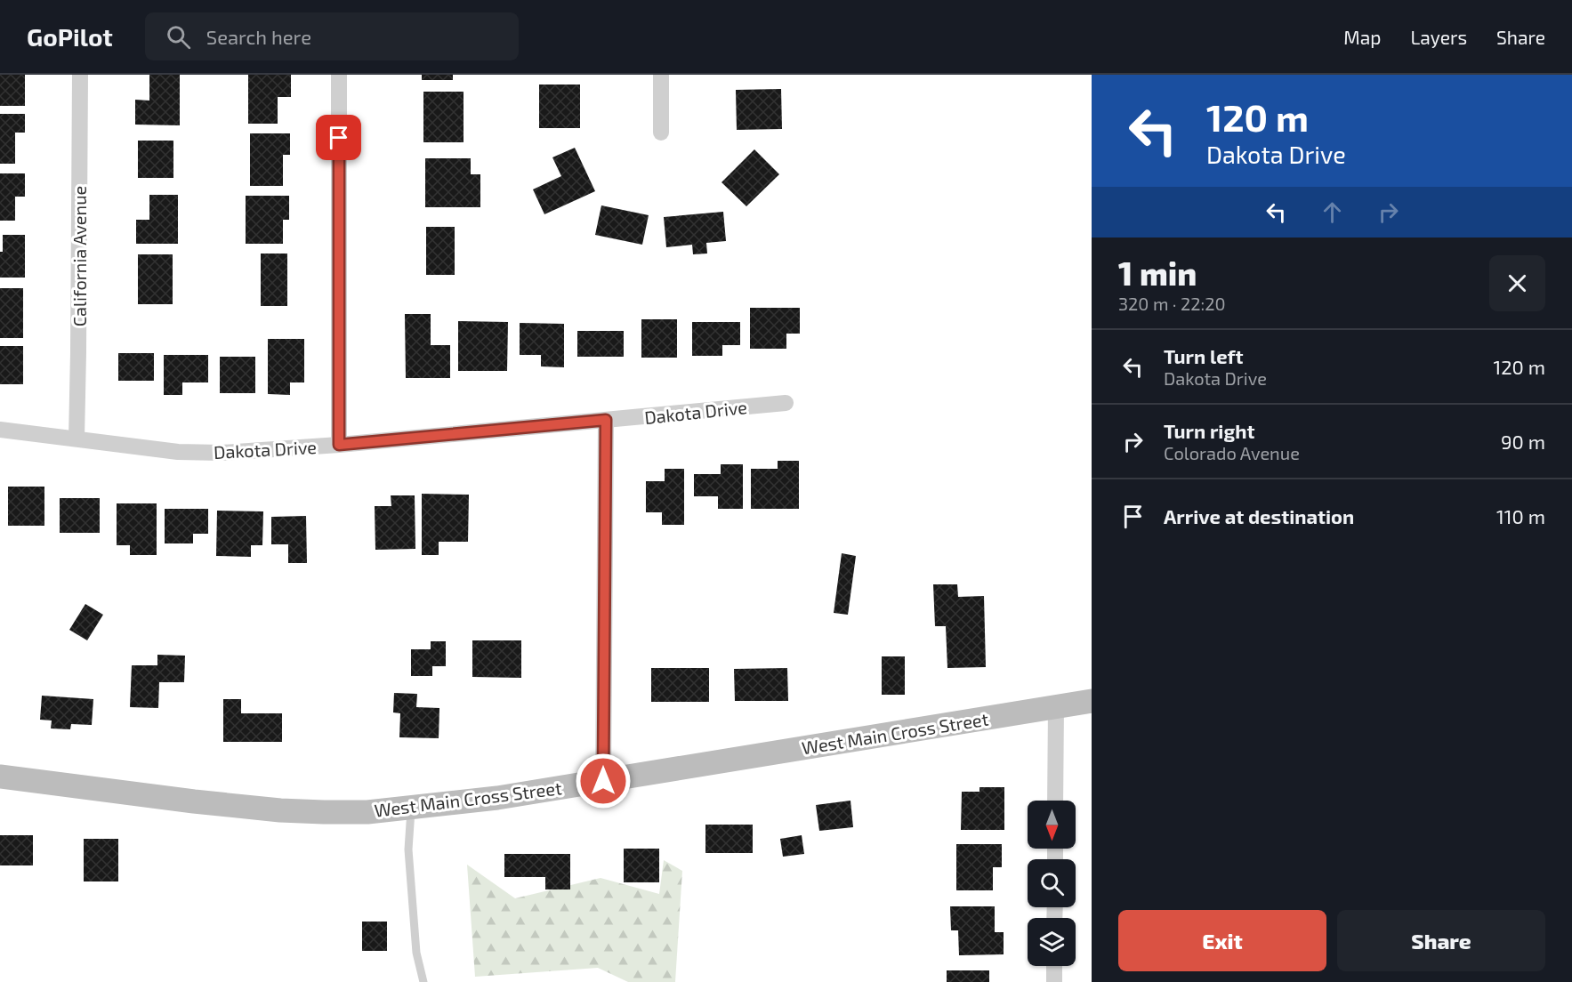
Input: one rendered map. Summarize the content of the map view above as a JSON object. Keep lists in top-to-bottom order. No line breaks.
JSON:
{"streets":{"main road":["West Main Cross Street"],"street":["California Avenue","Dakota Drive"]},"crossings":[["California Avenue","Dakota Drive"]],"north":"bottom","page":{"header":"GoPilot","search":"Search here","nav":["Map","Layers","Share"],"turn":["120 m","Dakota Drive"],"heading":["1 min","320 m · 22:20"],"list":[{"name":"Turn left","note":"Dakota Drive","value":"120 m"},{"name":"Turn right","note":"Colorado Avenue","value":"90 m"},{"name":"Arrive at destination","value":"110 m"}],"buttons":["Exit","Share"]}}
